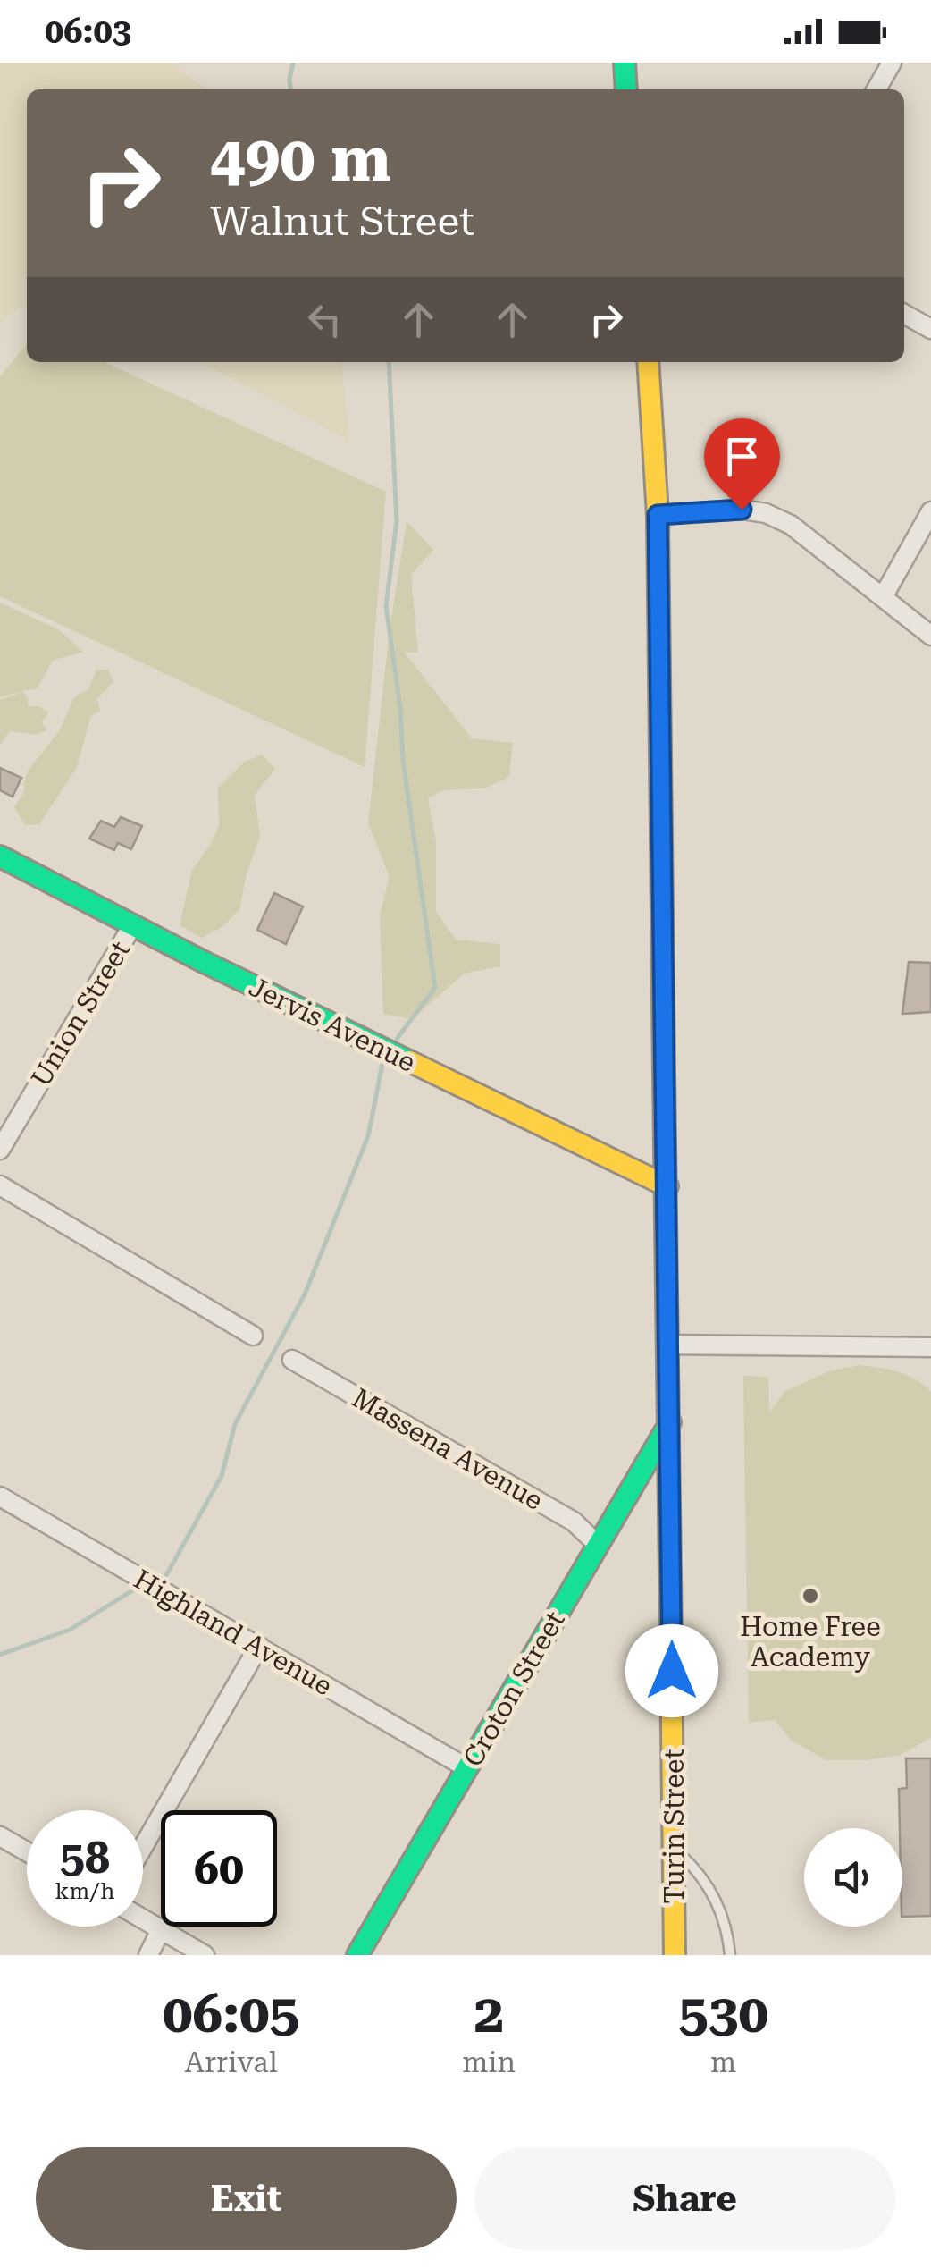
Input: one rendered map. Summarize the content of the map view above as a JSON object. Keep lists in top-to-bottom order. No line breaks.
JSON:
{"streets":{"main road":["Jervis Avenue","Croton Street","Turin Street"],"street":["Union Street","Massena Avenue","Highland Avenue"]},"crossings":[["Union Street","Jervis Avenue"],["Jervis Avenue","Turin Street"],["Massena Avenue","Croton Street"],["Highland Avenue","Croton Street"],["Croton Street","Turin Street"]],"places":["Home Free Academy"],"page":{"status":"06:03","turn":["490 m","Walnut Street"],"speed":"58 km/h","limit":"60","eta":["06:05","Arrival","2","min","530","m"],"buttons":["Exit","Share"]}}
